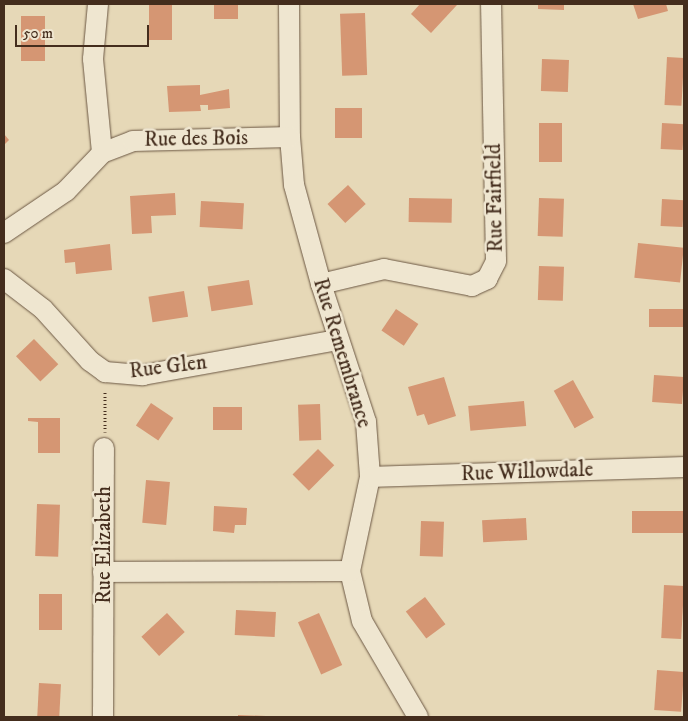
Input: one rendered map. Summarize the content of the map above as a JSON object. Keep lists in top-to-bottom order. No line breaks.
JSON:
{"streets":{"street":["Rue des Bois","Rue Fairfield","Rue Remembrance","Rue Glen","Rue Willowdale","Rue Elizabeth"]},"crossings":[["Rue des Bois","Rue Remembrance"],["Rue Fairfield","Rue Remembrance"],["Rue Remembrance","Rue Glen"],["Rue Remembrance","Rue Willowdale"]],"scale_bar":"50 m"}
